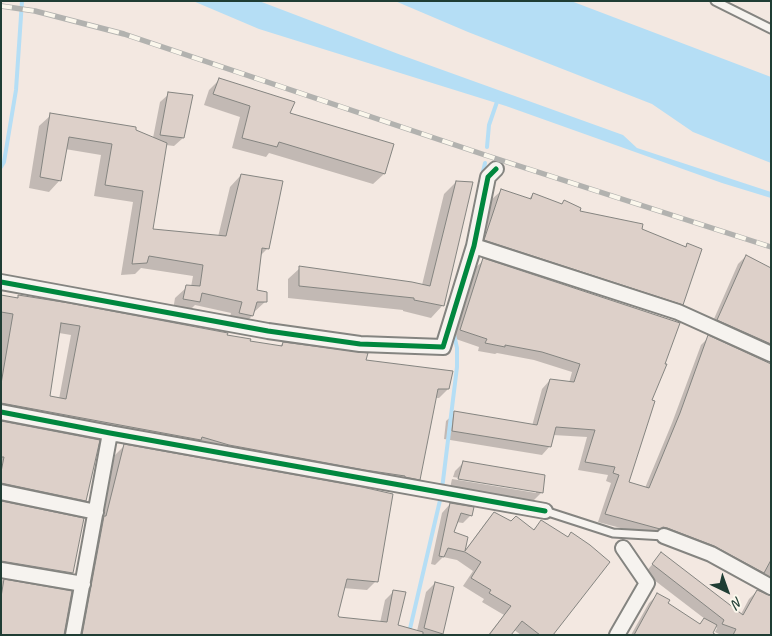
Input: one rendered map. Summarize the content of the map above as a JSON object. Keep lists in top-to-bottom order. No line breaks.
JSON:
{"north":"bottom right"}
